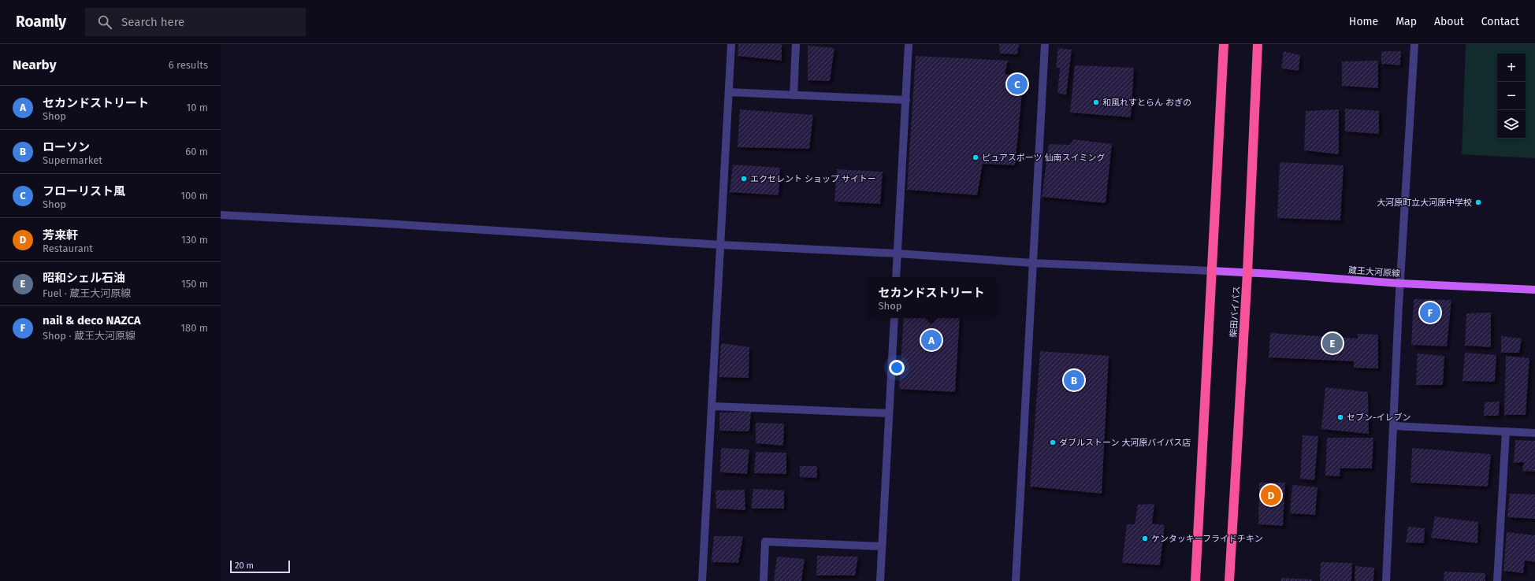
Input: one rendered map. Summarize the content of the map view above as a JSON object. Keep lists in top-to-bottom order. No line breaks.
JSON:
{"streets":{"highway":["柴田バイパス"],"main road":["蔵王大河原線"]},"crossings":[["蔵王大河原線","柴田バイパス"]],"places":["和風れすとらん おぎの","ピュアスポーツ 仙南スイミング","エクセレント ショップ サイトー","大河原町立大河原中学校","セブン-イレブン","ダブルストーン 大河原バイパス店","ケンタッキーフライドチキン"],"scale_bar":"20 m","page":{"header":"Roamly","search":"Search here","nav":["Home","Map","About","Contact"],"heading":["Nearby","6 results"],"map_buttons":["+","−"],"pins":["C","F","A","E","B","D"],"list":[{"mark":"A","name":"セカンドストリート","note":"Shop","value":"10 m"},{"mark":"B","name":"ローソン","note":"Supermarket","value":"60 m"},{"mark":"C","name":"フローリスト風","note":"Shop","value":"100 m"},{"mark":"D","name":"芳来軒","note":"Restaurant","value":"130 m"},{"mark":"E","name":"昭和シェル石油","note":"Fuel · 蔵王大河原線","value":"150 m"},{"mark":"F","name":"nail & deco NAZCA","note":"Shop · 蔵王大河原線","value":"180 m"}],"popup":["セカンドストリート","Shop"],"scale":"20 m"}}
